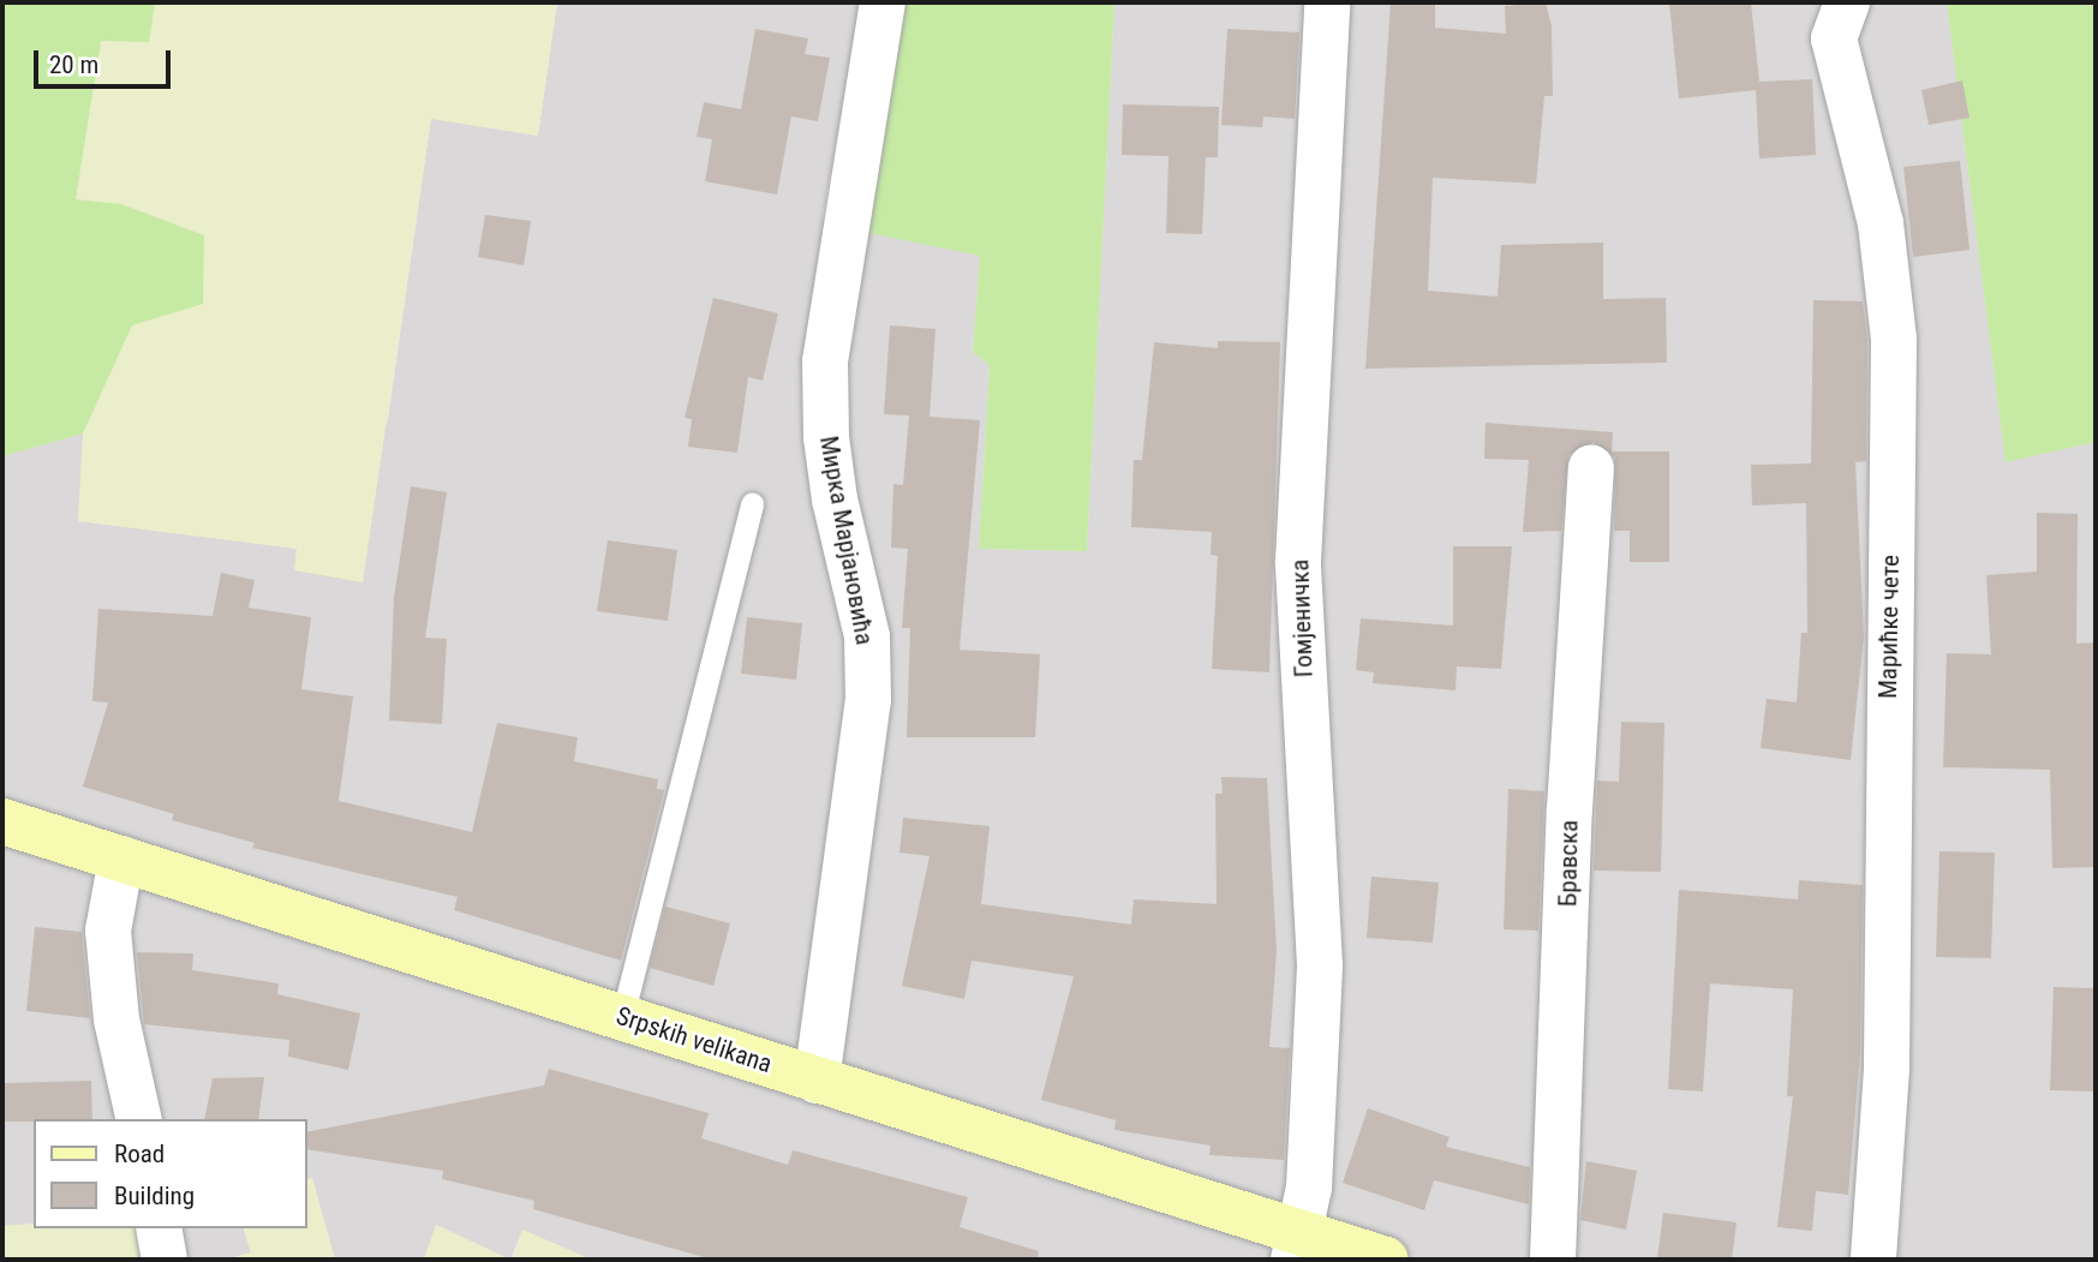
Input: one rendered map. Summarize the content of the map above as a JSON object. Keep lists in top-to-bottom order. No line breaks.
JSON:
{"streets":{"main road":["Srpskih velikana"],"street":["Мирка Марјановића","Гомјеничка","Марићке чете","Бравска"]},"crossings":[["Мирка Марјановића","Srpskih velikana"],["Гомјеничка","Srpskih velikana"]],"legend":["Road","Building"],"scale_bar":"20 m"}
